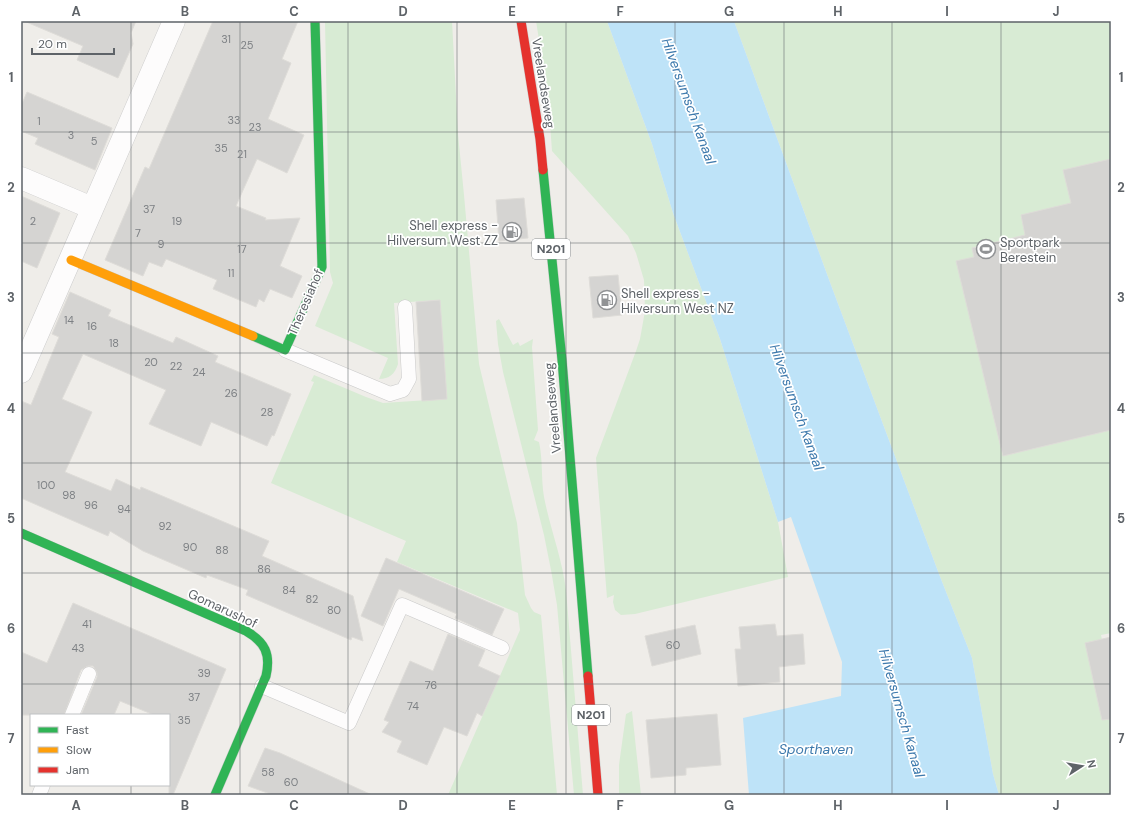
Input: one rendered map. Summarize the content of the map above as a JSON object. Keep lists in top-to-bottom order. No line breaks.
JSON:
{"streets":{"street":["Vreelandseweg","N201","Theresiahof","Gomarushof"]},"water":["Hilversumsch Kanaal","Sporthaven"],"places":{"fuel station":["Shell express - Hilversum West ZZ","Shell express - Hilversum West NZ"],"sports":["Sportpark Berestein"]},"house_numbers":["31","25","33","1","23","3","5","35","21","37","2","19","7","9","17","11","14","16","18","20","22","24","26","28","100","98","96","94","92","90","88","86","84","82","80","41","60","43","39","76","37","74","35","58","60"],"legend":["Fast","Slow","Jam"],"scale_bar":"20 m","north":"right","grid":{"columns":["A","B","C","D","E","F","G","H","I","J"],"rows":["1","2","3","4","5","6","7"]}}
